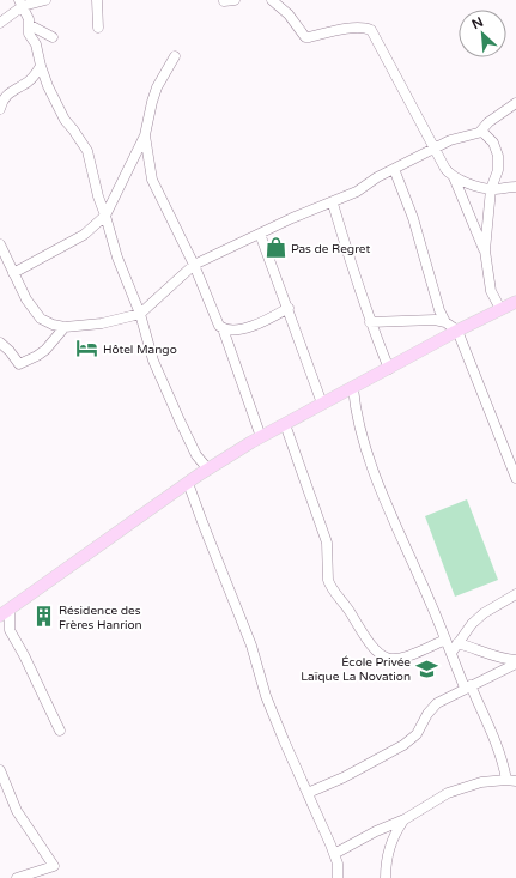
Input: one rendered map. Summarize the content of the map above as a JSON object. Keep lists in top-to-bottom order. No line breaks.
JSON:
{"places":{"shop":["Pas de Regret"],"hotel":["Hôtel Mango"],"building":["Résidence des Frères Hanrion"],"school or university":["École Privée Laïque La Novation"]},"north":"top left"}
